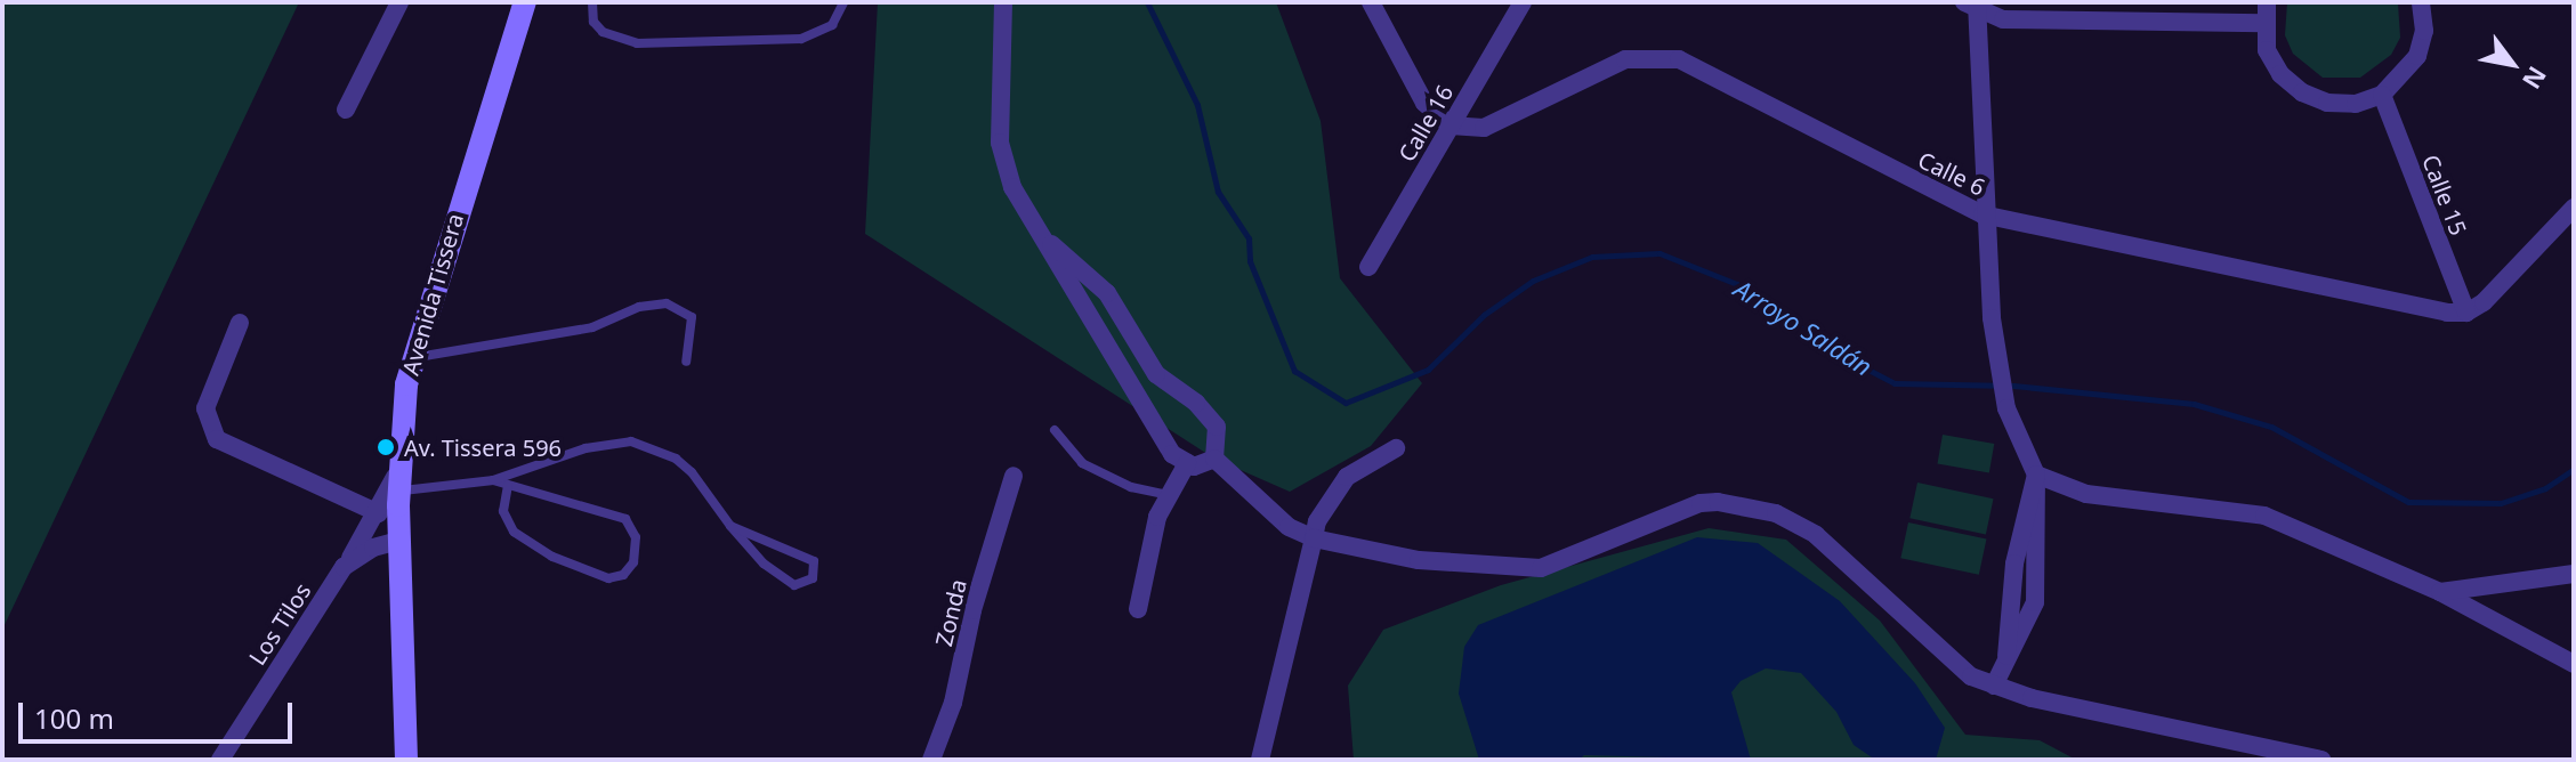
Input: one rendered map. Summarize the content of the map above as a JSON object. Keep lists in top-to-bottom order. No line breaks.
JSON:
{"streets":{"main road":["Avenida Tissera"],"street":["Calle 16","Calle 6","Calle 15","Zonda","Los Tilos"]},"crossings":[["Calle 16","Calle 6"],["Calle 6","Calle 15"],["Avenida Tissera","Los Tilos"]],"water":["Arroyo Saldán"],"places":["Av. Tissera 596"],"scale_bar":"100 m","north":"bottom right"}
